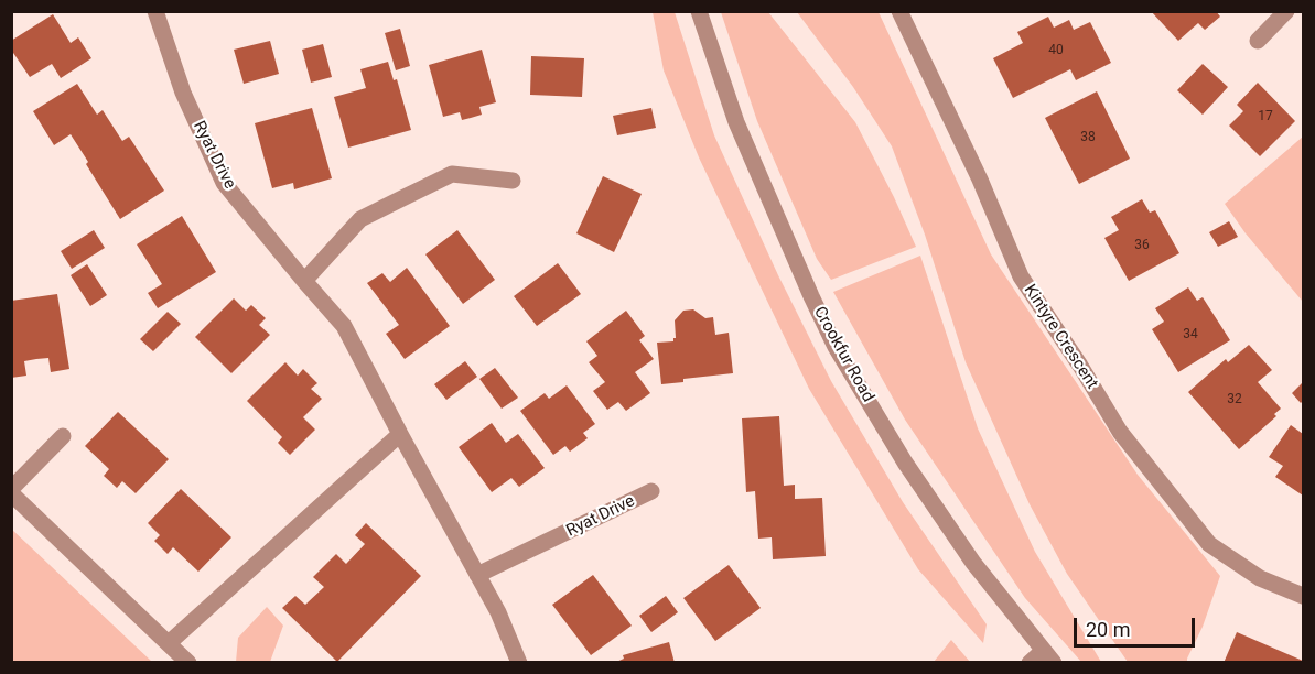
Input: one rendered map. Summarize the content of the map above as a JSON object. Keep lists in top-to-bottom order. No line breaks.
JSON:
{"streets":{"street":["Ryat Drive","Kintyre Crescent","Crookfur Road"]},"house_numbers":["40","17","38","36","34","32"],"scale_bar":"20 m"}
